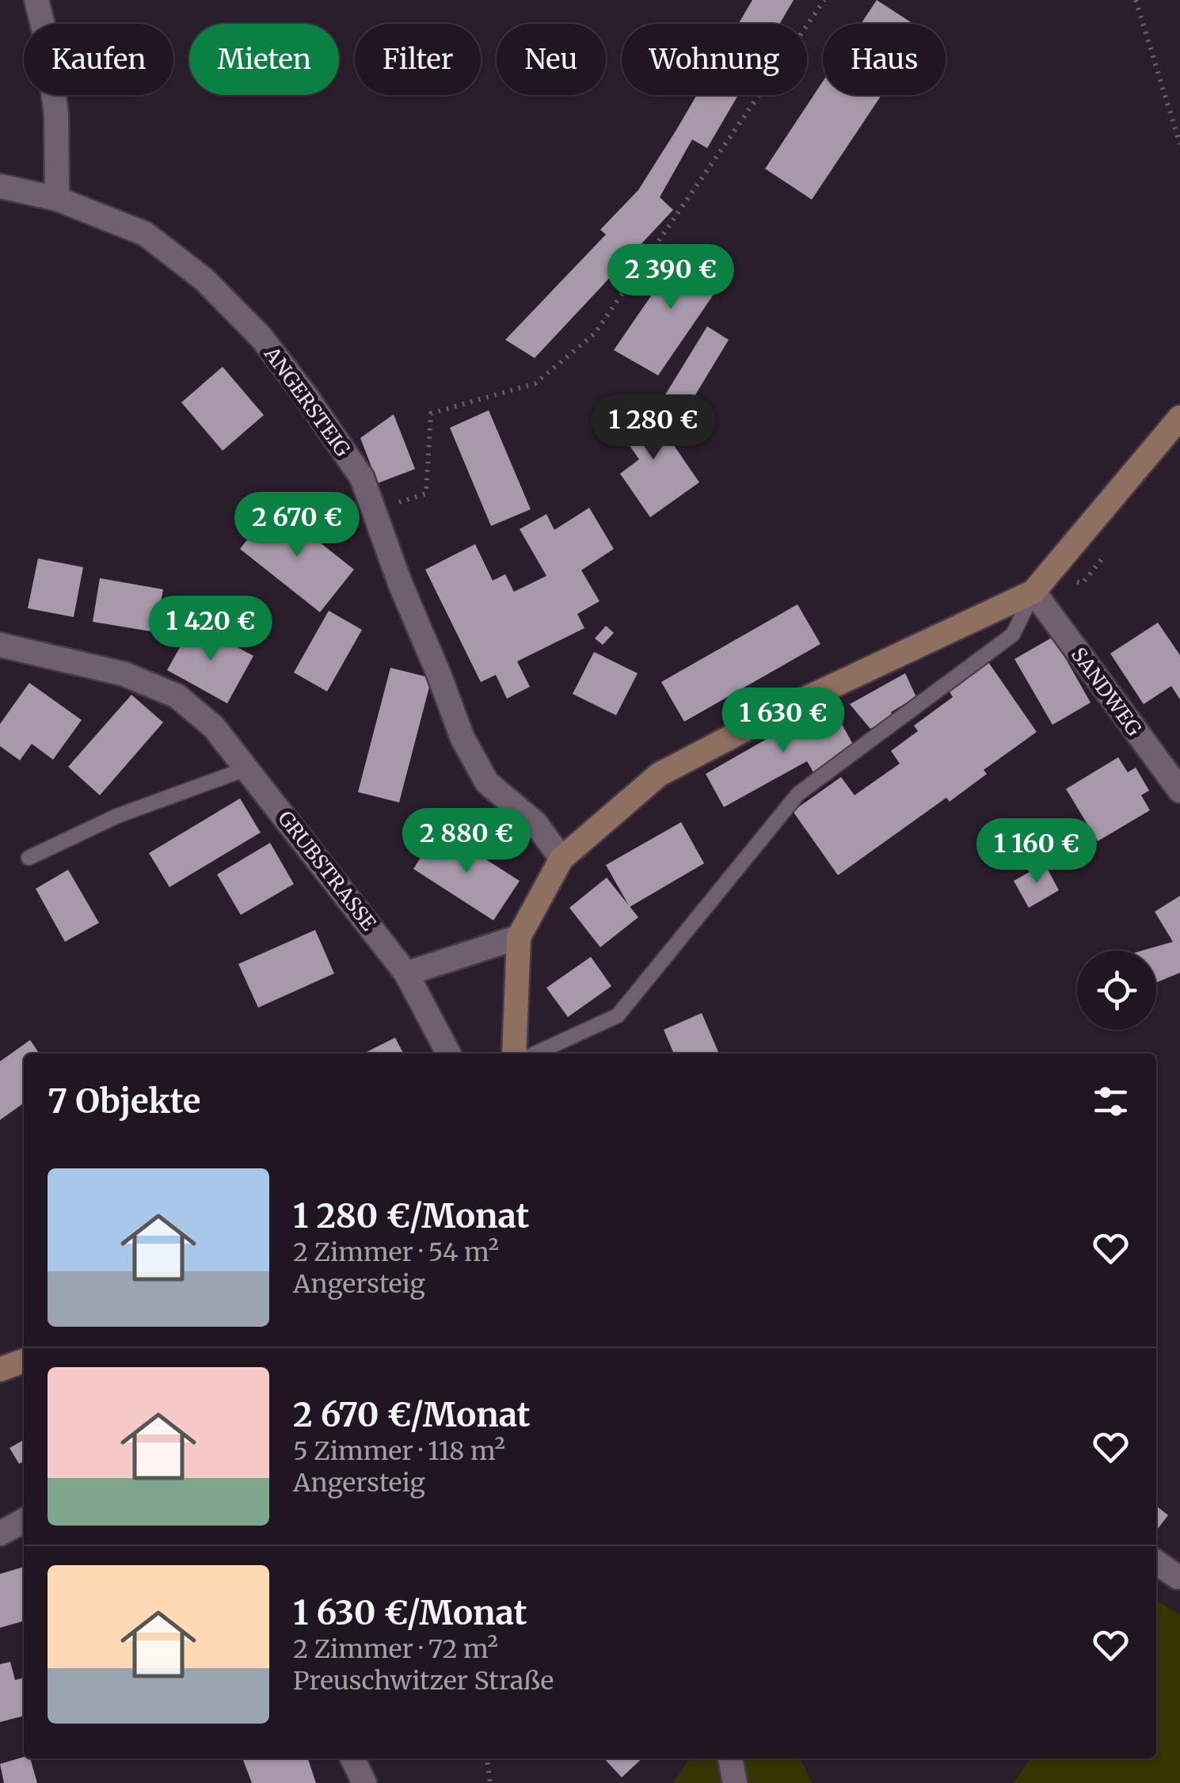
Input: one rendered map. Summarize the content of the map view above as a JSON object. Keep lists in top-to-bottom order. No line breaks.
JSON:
{"streets":{"street":["ANGERSTEIG","SANDWEG","GRUBSTRASSE"]},"page":{"chip":["Kaufen","Mieten","Filter","Neu","Wohnung","Haus"],"price":["2 390 €","1 280 €","2 670 €","1 420 €","1 630 €","2 880 €","1 160 €"],"heading":"7 Objekte","list":[{"name":"1 280 €/Monat","note":"2 Zimmer · 54 m² · Angersteig"},{"name":"2 670 €/Monat","note":"5 Zimmer · 118 m² · Angersteig"},{"name":"1 630 €/Monat","note":"2 Zimmer · 72 m² · Preuschwitzer Straße"}]}}
